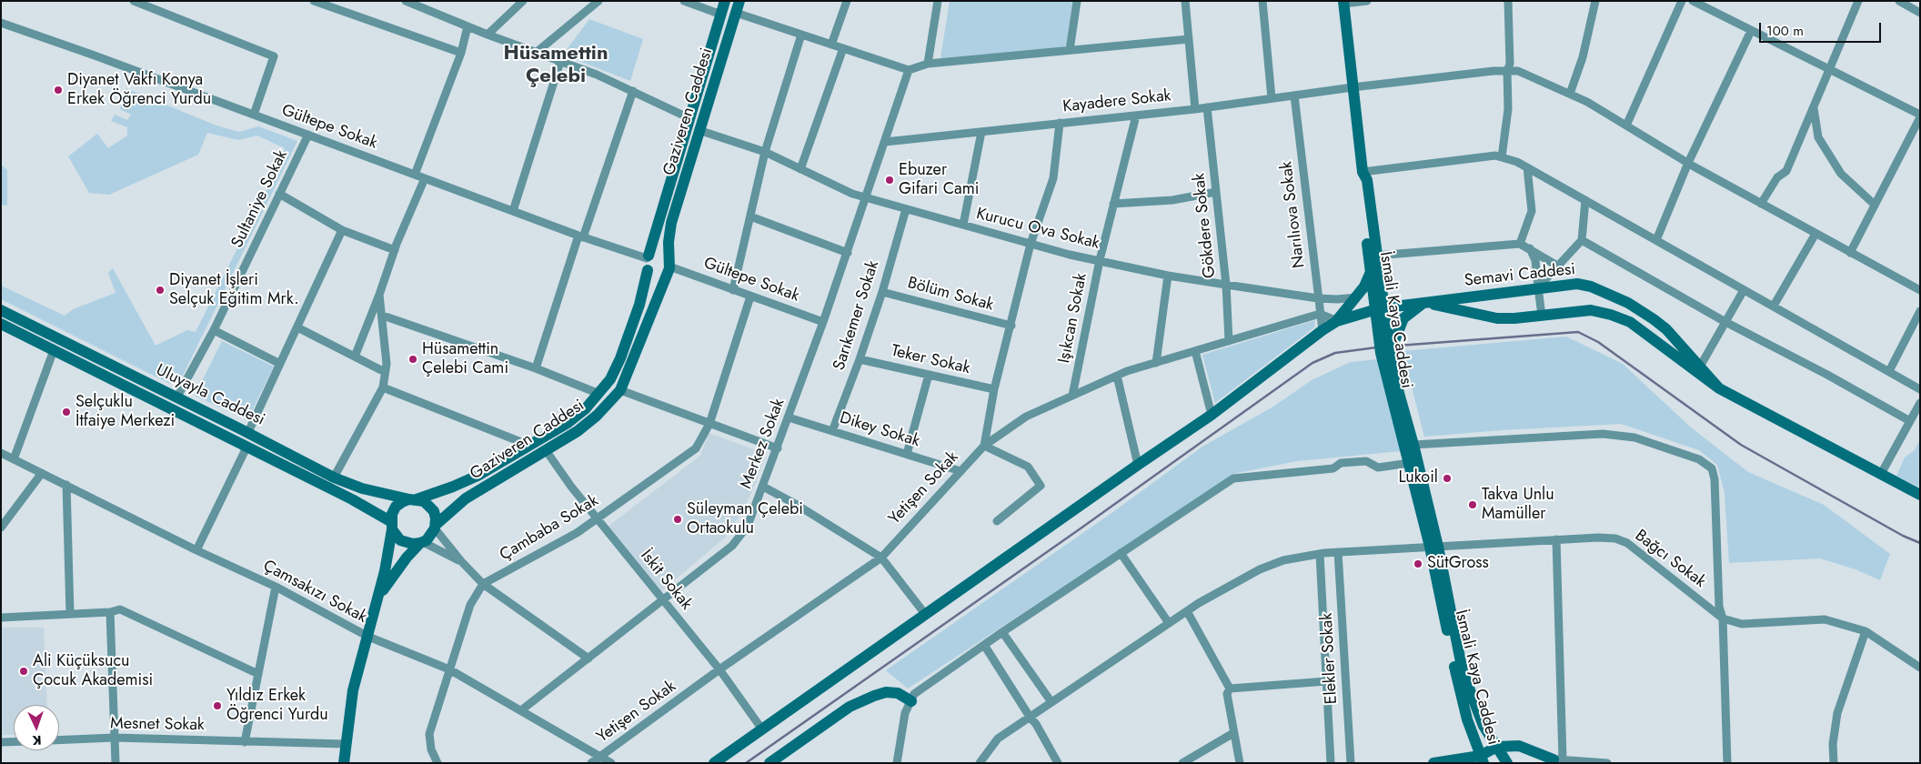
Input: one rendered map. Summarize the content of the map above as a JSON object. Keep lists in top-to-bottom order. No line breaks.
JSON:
{"streets":{"main road":["Gaziveren Caddesi","Semavi Caddesi","İsmali Kaya Caddesi","Uluyayla Caddesi"],"street":["Kayadere Sokak","Gültepe Sokak","Sultaniye Sokak","Narılıova Sokak","Gökdere Sokak","Kurucu Ova Sokak","Bölüm Sokak","Sarıkemer Sokak","Işıkcan Sokak","Teker Sokak","Dikey Sokak","Merkez Sokak","Yetişen Sokak","Çambaba Sokak","Bağcı Sokak","İskit Sokak","Çamsakızı Sokak","Elekler Sokak","Mesnet Sokak"]},"crossings":[["Kayadere Sokak","Narılıova Sokak"],["Kayadere Sokak","Gökdere Sokak"],["Kayadere Sokak","Işıkcan Sokak"],["Kayadere Sokak","İsmali Kaya Caddesi"],["Kayadere Sokak","Merkez Sokak"],["Gaziveren Caddesi","Gültepe Sokak"],["Gaziveren Caddesi","Kurucu Ova Sokak"],["Gaziveren Caddesi","Uluyayla Caddesi"],["Gaziveren Caddesi","İskit Sokak"],["Gültepe Sokak","Sultaniye Sokak"],["Gültepe Sokak","Merkez Sokak"],["Gültepe Sokak","Çambaba Sokak"],["Sultaniye Sokak","Uluyayla Caddesi"],["Narılıova Sokak","Kurucu Ova Sokak"],["Narılıova Sokak","Yetişen Sokak"],["Gökdere Sokak","Kurucu Ova Sokak"],["Gökdere Sokak","Yetişen Sokak"],["Kurucu Ova Sokak","Sarıkemer Sokak"],["Kurucu Ova Sokak","Işıkcan Sokak"],["Kurucu Ova Sokak","Merkez Sokak"],["Semavi Caddesi","İsmali Kaya Caddesi"],["Bölüm Sokak","Sarıkemer Sokak"],["Sarıkemer Sokak","Teker Sokak"],["Sarıkemer Sokak","Dikey Sokak"],["Işıkcan Sokak","Yetişen Sokak"],["İsmali Kaya Caddesi","Bağcı Sokak"],["Dikey Sokak","Merkez Sokak"],["Dikey Sokak","Yetişen Sokak"],["Merkez Sokak","İskit Sokak"],["Merkez Sokak","Çamsakızı Sokak"],["Yetişen Sokak","İskit Sokak"],["Yetişen Sokak","Çamsakızı Sokak"],["Çambaba Sokak","İskit Sokak"],["Bağcı Sokak","Elekler Sokak"]],"districts":["Hüsamettin Çelebi"],"places":["Diyanet Vakfı Konya Erkek Öğrenci Yurdu","Ebuzer Gifari Cami","Diyanet İşleri Selçuk Eğitim Mrk.","Hüsamettin Çelebi Cami","Selçuklu İtfaiye Merkezi","Lukoil","Takva Unlu Mamüller","Süleyman Çelebi Ortaokulu","SütGross","Ali Küçüksucu Çocuk Akademisi","Yıldız Erkek Öğrenci Yurdu"],"scale_bar":"100 m","north":"bottom"}
